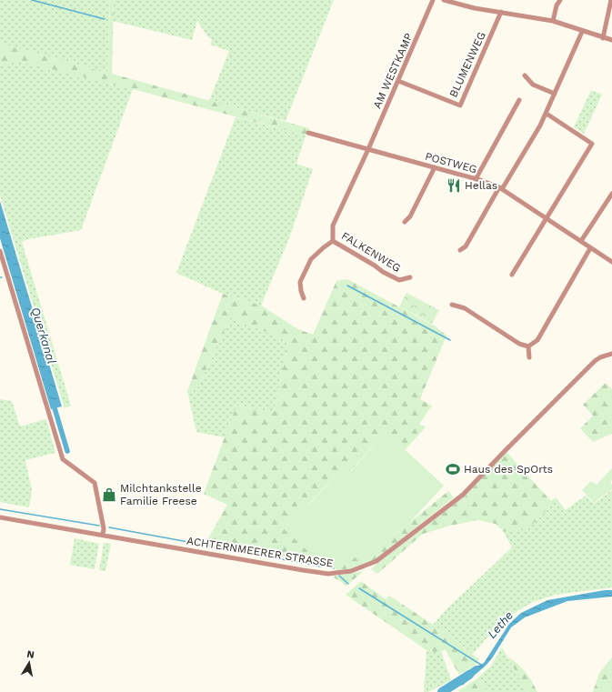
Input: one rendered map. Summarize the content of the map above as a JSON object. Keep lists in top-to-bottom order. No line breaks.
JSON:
{"streets":{"street":["BLUMENWEG","AM WESTKAMP","POSTWEG","FALKENWEG","ACHTERNMEERER STRASSE"]},"crossings":[["BLUMENWEG","AM WESTKAMP"],["AM WESTKAMP","POSTWEG"],["AM WESTKAMP","FALKENWEG"],["POSTWEG","FALKENWEG"]],"water":["Querkanal","Lethe"],"places":{"restaurant":["Hellas"],"sports":["Haus des SpOrts"],"shop":["Milchtankstelle Familie Freese"]},"north":"top"}
